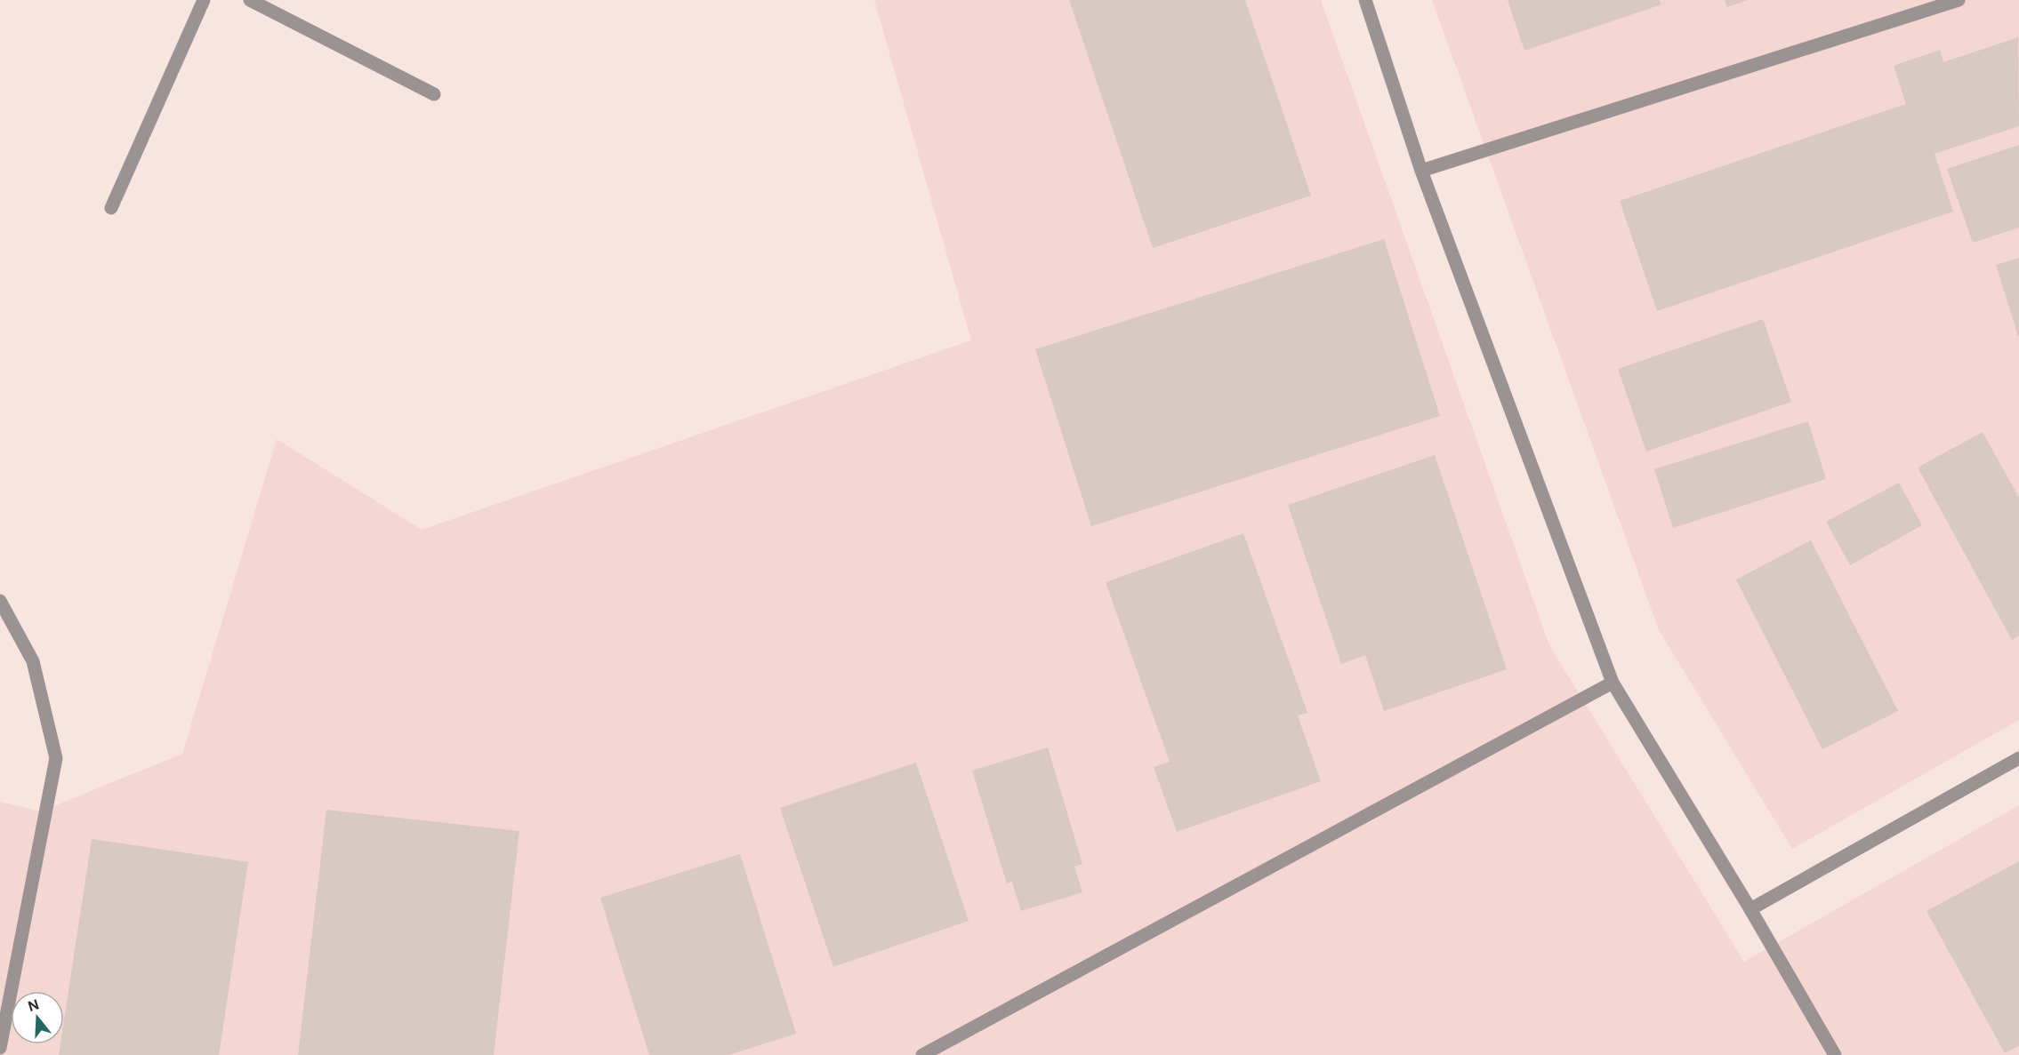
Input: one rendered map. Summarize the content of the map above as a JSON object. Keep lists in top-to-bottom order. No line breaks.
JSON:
{"north":"top"}
